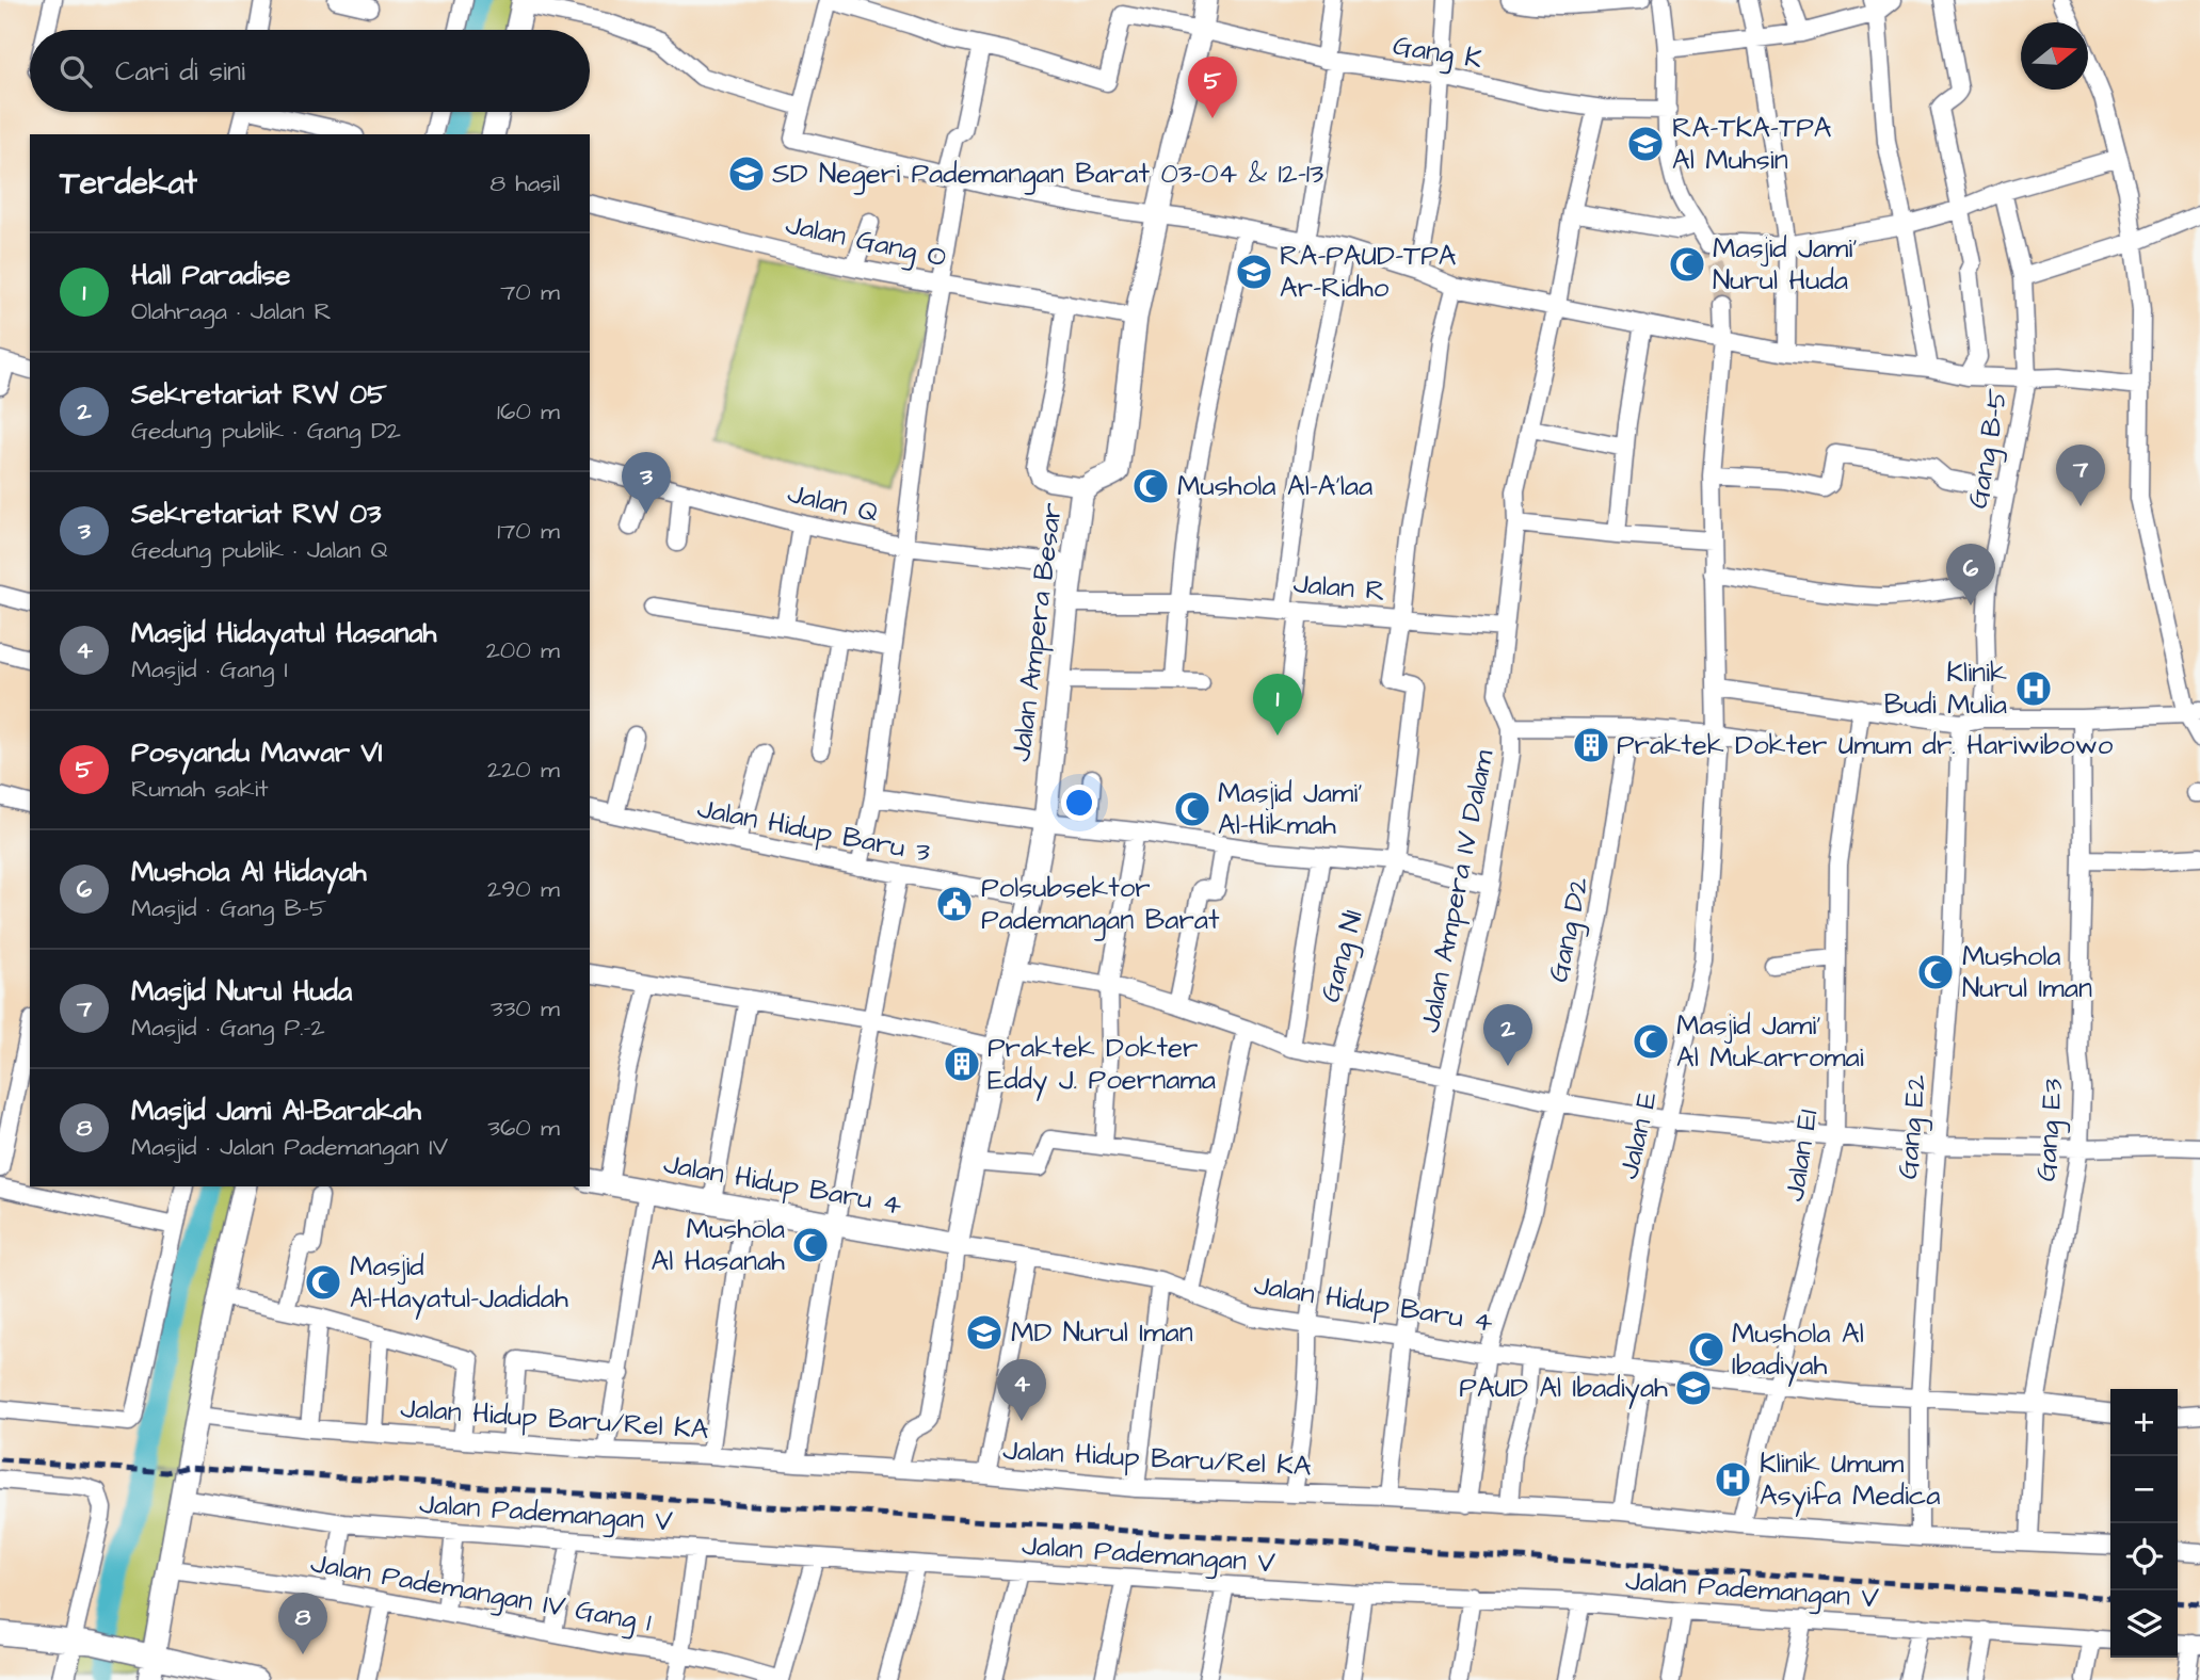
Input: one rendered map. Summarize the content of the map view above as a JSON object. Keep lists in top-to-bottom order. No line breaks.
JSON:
{"streets":{"street":["Gang K","Jalan Gang O","Gang B-5","Jalan Q","Jalan R","Jalan Ampera Besar","Jalan Hidup Baru 3","Jalan Ampera IV Dalam","Gang D2","Gang N1","Gang E2","Gang E3","Jalan E","Jalan E1","Jalan Hidup Baru 4","Jalan Hidup Baru/Rel KA","Jalan Pademangan V","Jalan Pademangan IV Gang 1"]},"crossings":[["Gang K","Jalan Ampera Besar"],["Jalan Gang O","Jalan Ampera Besar"],["Jalan Q","Jalan Ampera Besar"],["Jalan R","Jalan Ampera Besar"],["Jalan R","Gang N1"],["Jalan Ampera Besar","Jalan Hidup Baru 3"],["Jalan Ampera Besar","Jalan Hidup Baru 4"],["Jalan Ampera IV Dalam","Gang D2"],["Jalan Ampera IV Dalam","Jalan E"],["Jalan Ampera IV Dalam","Jalan Hidup Baru 4"],["Jalan Ampera IV Dalam","Jalan Hidup Baru/Rel KA"],["Gang D2","Jalan Hidup Baru 4"],["Gang D2","Jalan Hidup Baru/Rel KA"],["Gang N1","Jalan Hidup Baru 4"],["Gang N1","Jalan Hidup Baru/Rel KA"],["Gang E2","Jalan Hidup Baru 4"],["Gang E2","Jalan Hidup Baru/Rel KA"],["Gang E3","Jalan Hidup Baru 4"],["Gang E3","Jalan Hidup Baru/Rel KA"],["Jalan E","Jalan Hidup Baru 4"],["Jalan E1","Jalan Hidup Baru 4"],["Jalan E1","Jalan Hidup Baru/Rel KA"]],"places":{"school or university":["RA-TKA-TPA Al Muhsin","SD Negeri Pademangan Barat 03-04 & 12-13","RA-PAUD-TPA Ar-Ridho","MD Nurul Iman","PAUD Al Ibadiyah"],"mosque":["Masjid Jami' Nurul Huda","Mushola Al-A'laa","Masjid Jami' Al-Hikmah","Mushola Nurul Iman","Masjid Jami' Al Mukarromai","Mushola Al Hasanah","Masjid Al-Hayatul-Jadidah","Mushola Al Ibadiyah"],"hospital":["Klinik Budi Mulia","Klinik Umum Asyifa Medica"],"building":["Praktek Dokter Umum dr. Hariwibowo","Praktek Dokter Eddy J. Poernama"],"public building":["Polsubsektor Pademangan Barat"]},"north":"right","page":{"search":"Cari di sini","pins":["5","7","3","6","1","2","4","8"],"heading":["Terdekat","8 hasil"],"list":[{"mark":"1","name":"Hall Paradise","note":"Olahraga · Jalan R","value":"70 m"},{"mark":"2","name":"Sekretariat RW 05","note":"Gedung publik · Gang D2","value":"160 m"},{"mark":"3","name":"Sekretariat RW 03","note":"Gedung publik · Jalan Q","value":"170 m"},{"mark":"4","name":"Masjid Hidayatul Hasanah","note":"Masjid · Gang I","value":"200 m"},{"mark":"5","name":"Posyandu Mawar VI","note":"Rumah sakit","value":"220 m"},{"mark":"6","name":"Mushola Al Hidayah","note":"Masjid · Gang B-5","value":"290 m"},{"mark":"7","name":"Masjid Nurul Huda","note":"Masjid · Gang P.-2","value":"330 m"},{"mark":"8","name":"Masjid Jami Al-Barakah","note":"Masjid · Jalan Pademangan IV","value":"360 m"}],"map_buttons":["+","−"]}}
